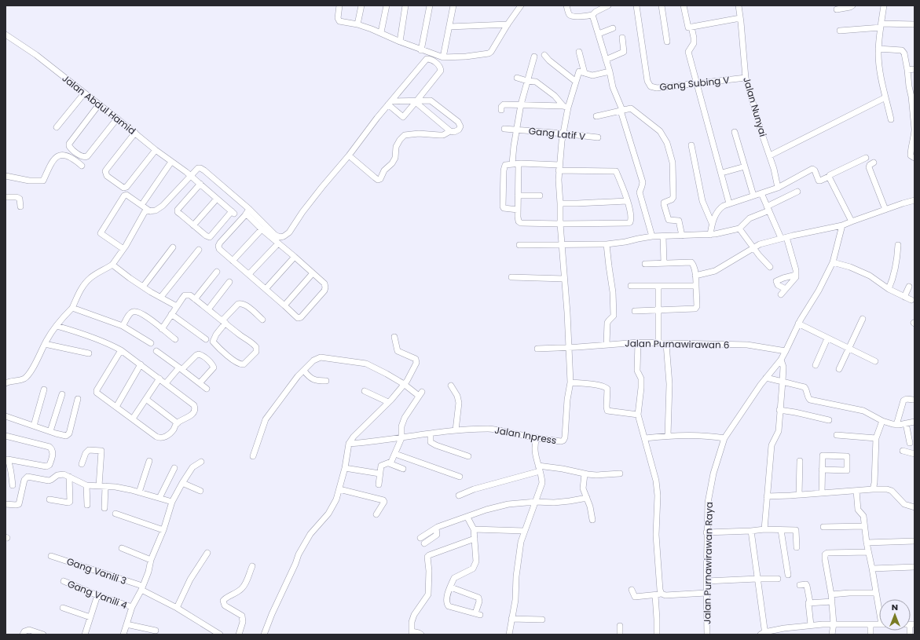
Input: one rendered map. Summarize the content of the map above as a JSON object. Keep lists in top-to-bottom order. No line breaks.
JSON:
{"streets":{"street":["Gang Subing V","Jalan Abdul Hamid","Jalan Nunyai","Gang Latif V","Jalan Purnawirawan 6","Jalan Inpress","Jalan Purnawirawan Raya","Gang Vanili 3","Gang Vanili 4"]},"crossings":[["Gang Subing V","Jalan Nunyai"],["Gang Latif V","Jalan Inpress"],["Jalan Purnawirawan 6","Jalan Inpress"],["Jalan Purnawirawan 6","Jalan Purnawirawan Raya"]],"north":"top"}
